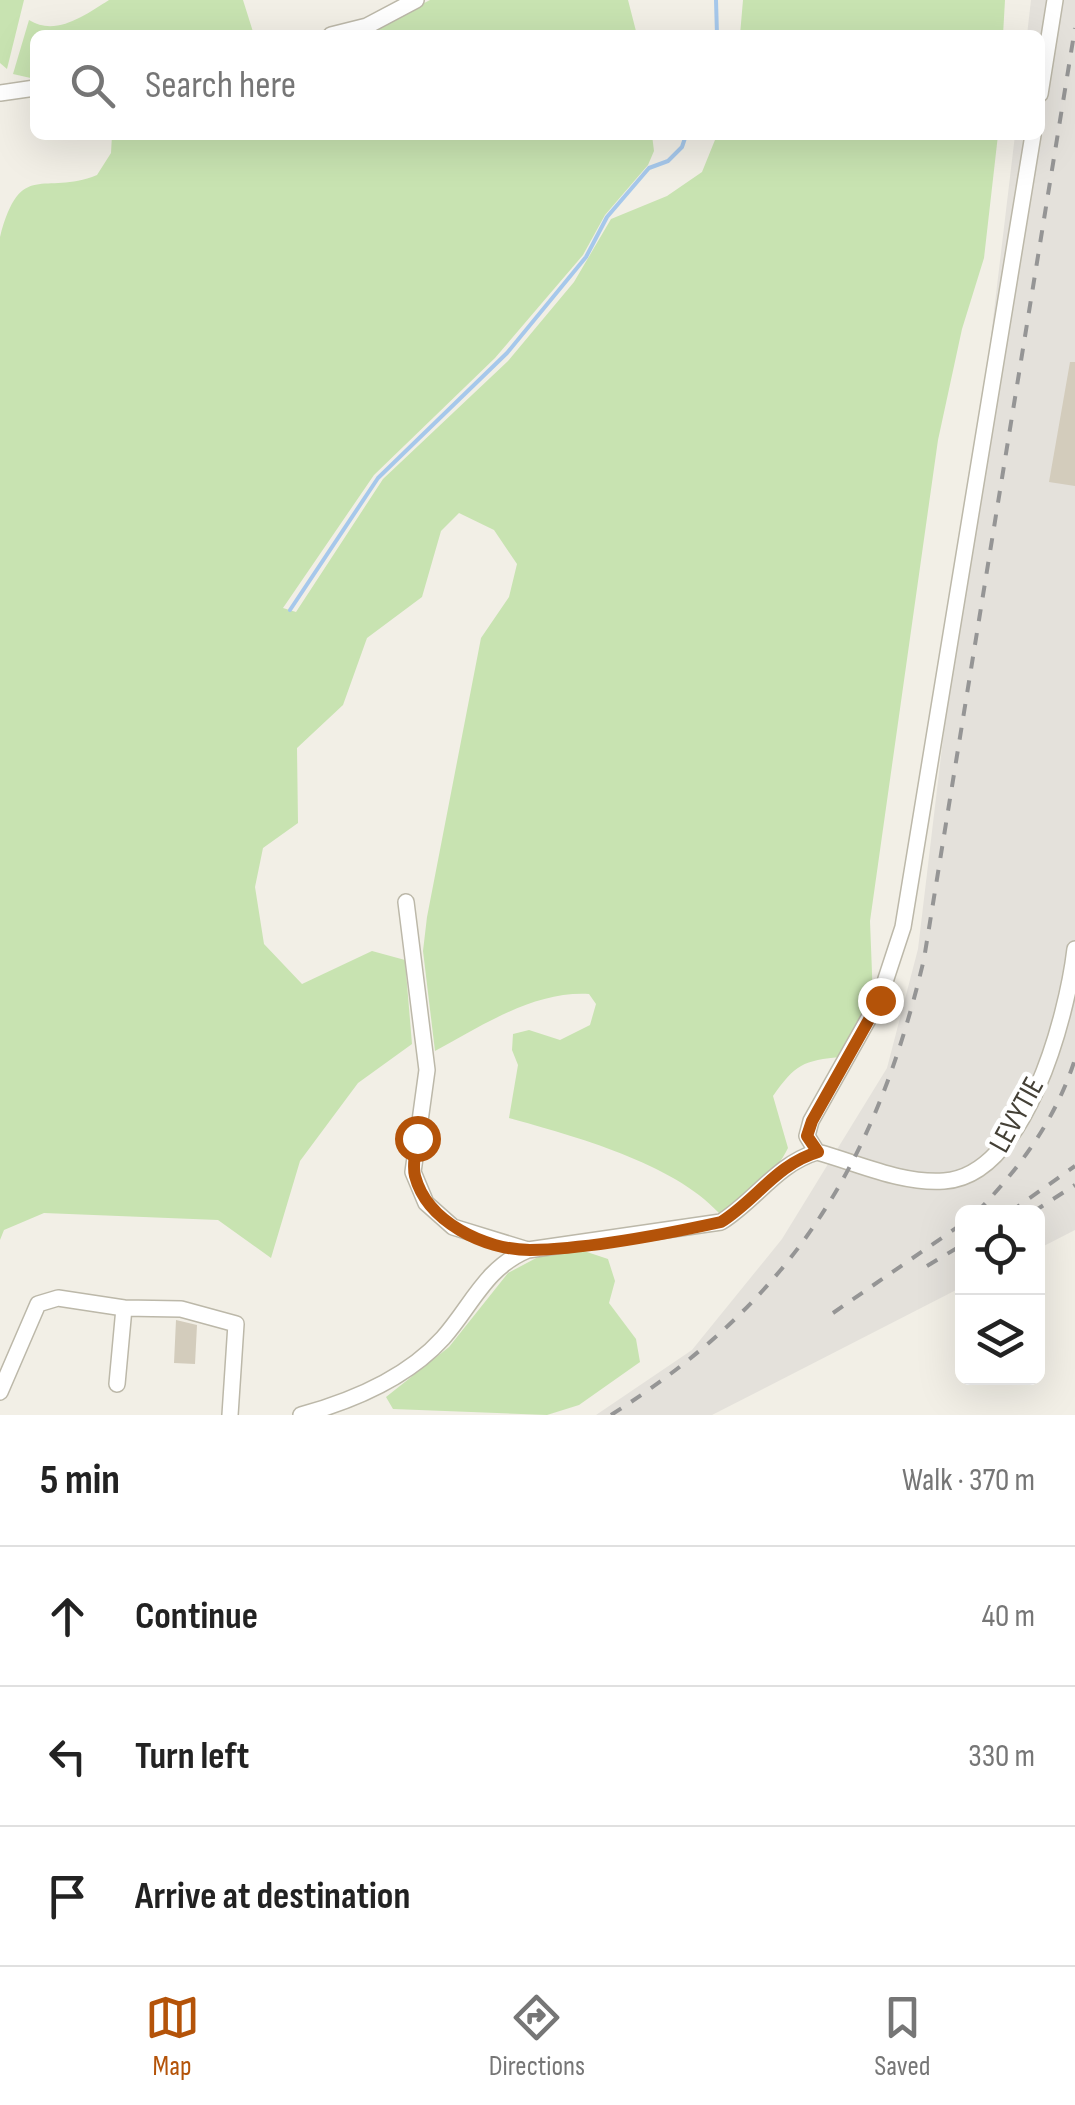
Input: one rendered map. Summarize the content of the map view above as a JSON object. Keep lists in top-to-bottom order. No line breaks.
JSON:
{"streets":{"street":["LEVYTIE"]},"page":{"search":"Search here","heading":["5 min","Walk · 370 m"],"list":[["Continue","40 m"],["Turn left","330 m"],"Arrive at destination"],"nav":["Map","Directions","Saved"]}}
